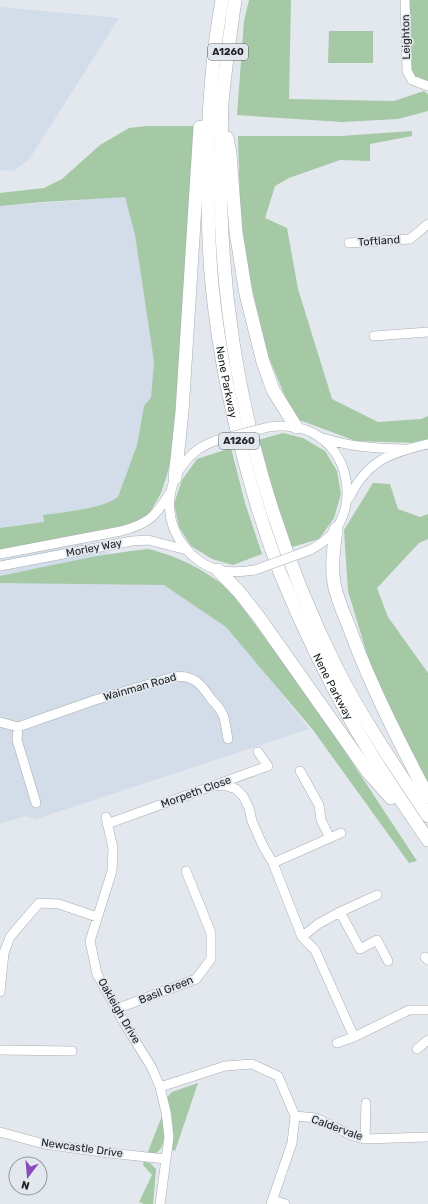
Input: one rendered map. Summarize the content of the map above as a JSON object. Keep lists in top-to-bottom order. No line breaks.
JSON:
{"streets":{"highway":["A1260","Nene Parkway"],"street":["Leighton","Toftland","Morley Way","Wainman Road","Morpeth Close","Basil Green","Oakleigh Drive","Caldervale","Newcastle Drive"]},"crossings":[["Morpeth Close","Oakleigh Drive"],["Basil Green","Oakleigh Drive"],["Oakleigh Drive","Newcastle Drive"]],"north":"bottom"}
